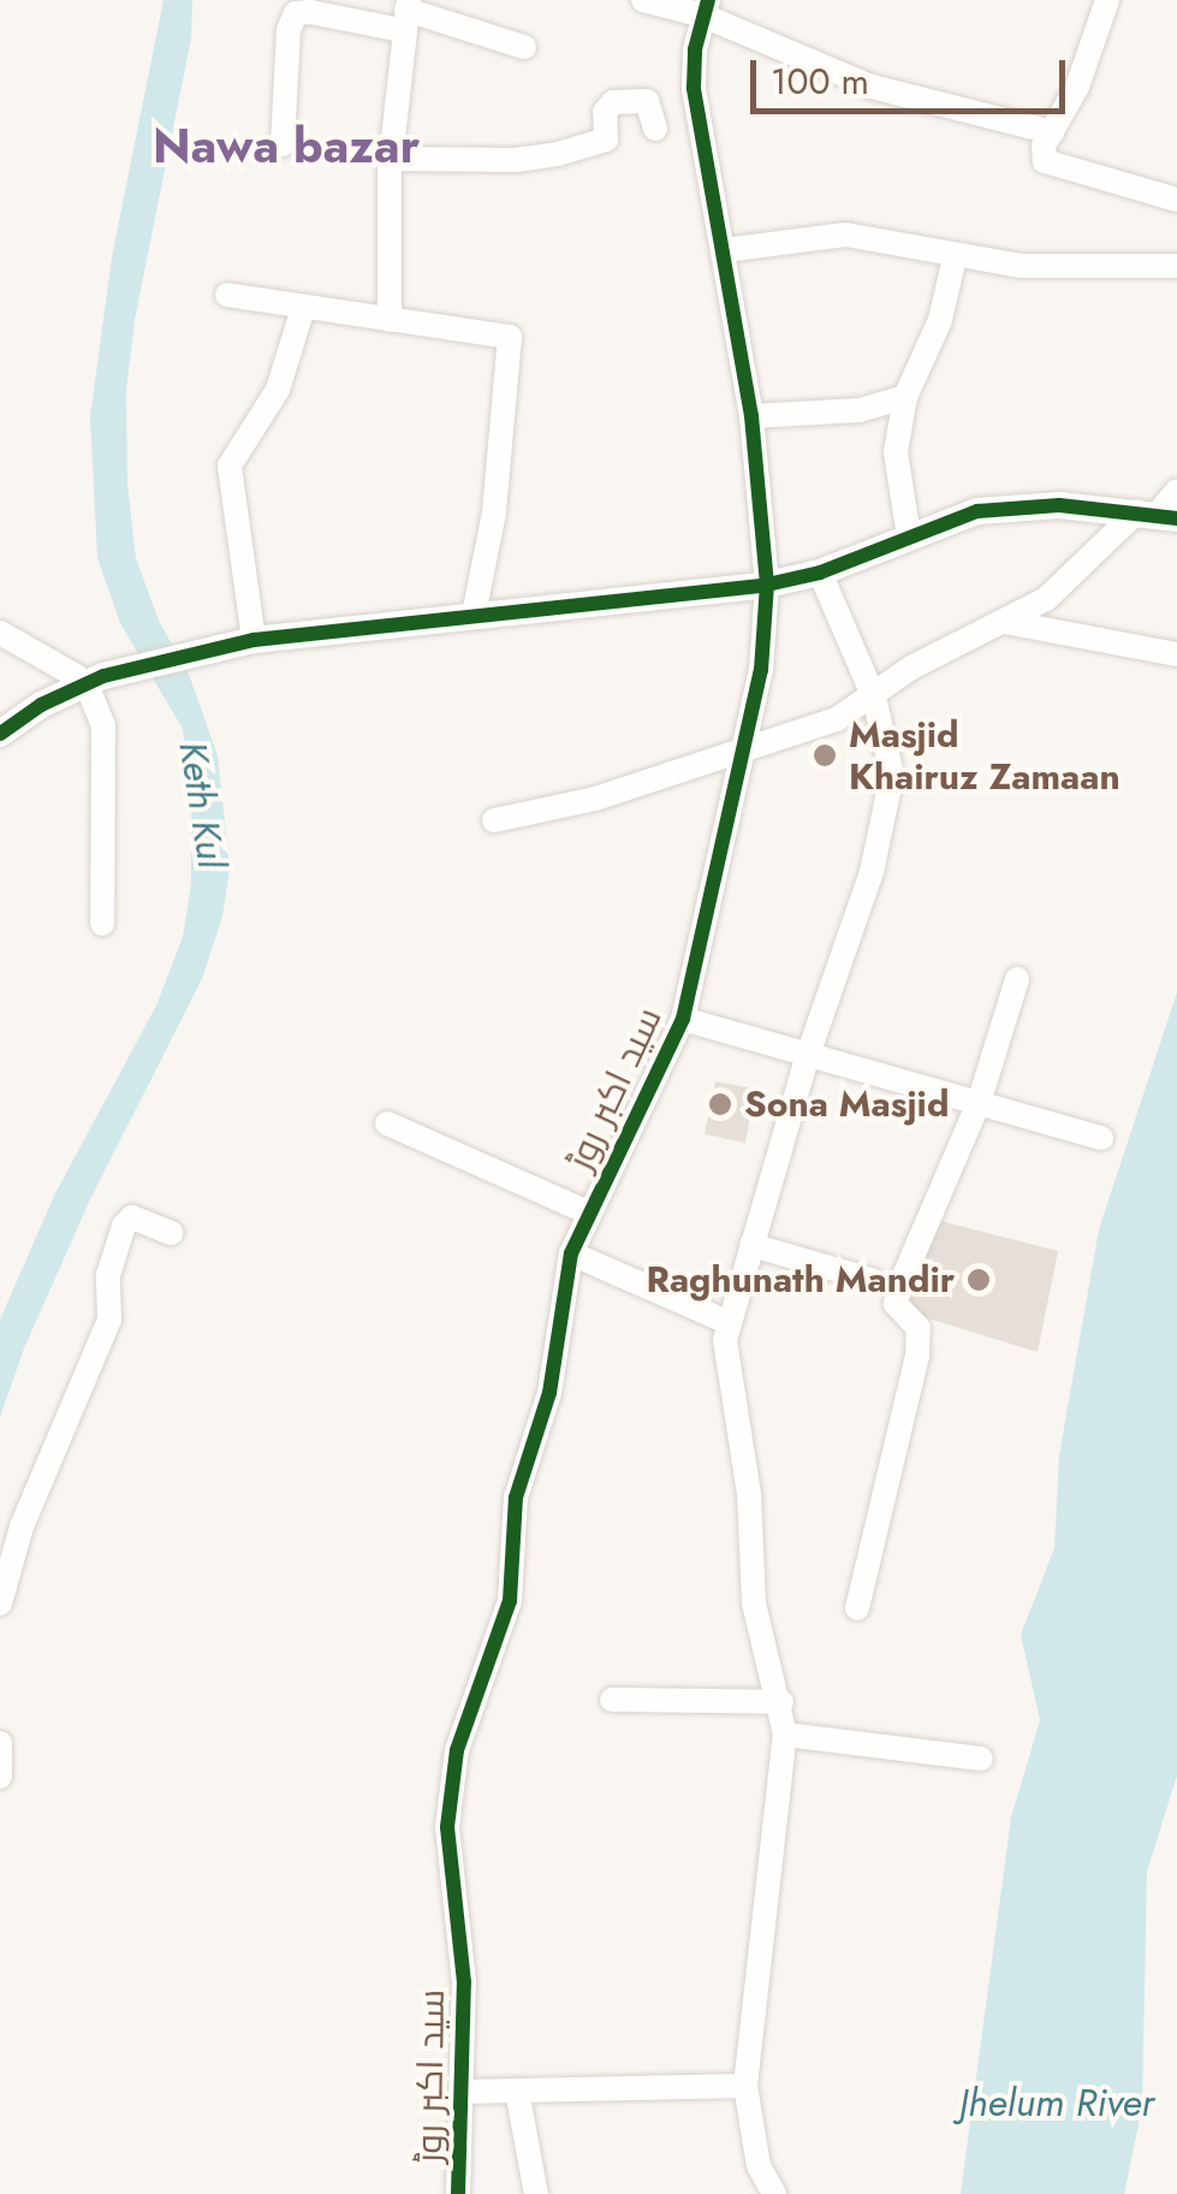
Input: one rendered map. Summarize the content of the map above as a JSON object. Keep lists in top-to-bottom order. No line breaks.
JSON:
{"streets":{"street":["سید اکبر روڑ"]},"districts":["Nawa bazar"],"water":["Keth Kul","Jhelum River"],"places":["Masjid Khairuz Zamaan","Sona Masjid","Raghunath Mandir"],"scale_bar":"100 m"}
